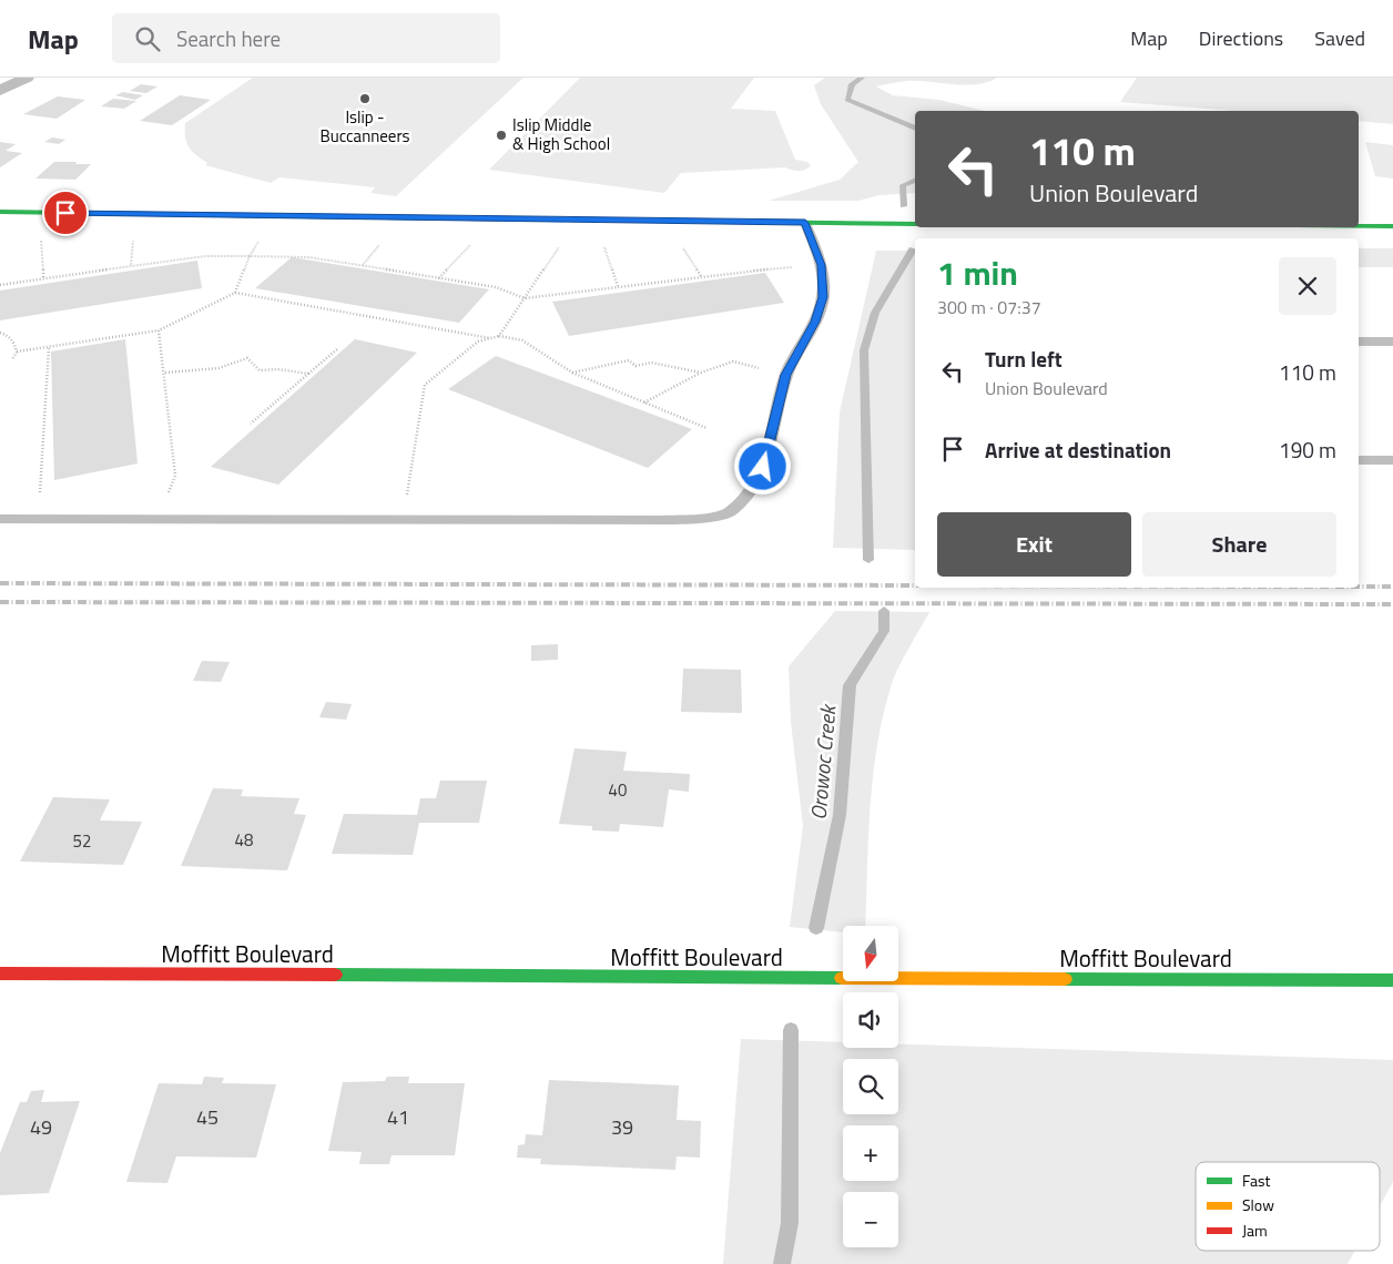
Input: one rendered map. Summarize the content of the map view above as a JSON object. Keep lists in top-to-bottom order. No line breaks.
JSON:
{"streets":{"main road":["Moffitt Boulevard"]},"water":["Orowoc Creek"],"places":["Islip - Buccanneers","Islip Middle & High School"],"house_numbers":["40","48","52","45","41","49","39"],"legend":["Fast","Slow","Jam"],"north":"bottom","page":{"header":"Map","search":"Search here","nav":["Map","Directions","Saved"],"turn":["110 m","Union Boulevard"],"heading":["1 min","300 m · 07:37"],"list":[{"name":"Turn left","note":"Union Boulevard","value":"110 m"},{"name":"Arrive at destination","value":"190 m"}],"buttons":["Exit","Share"],"map_buttons":["+","−"]}}
